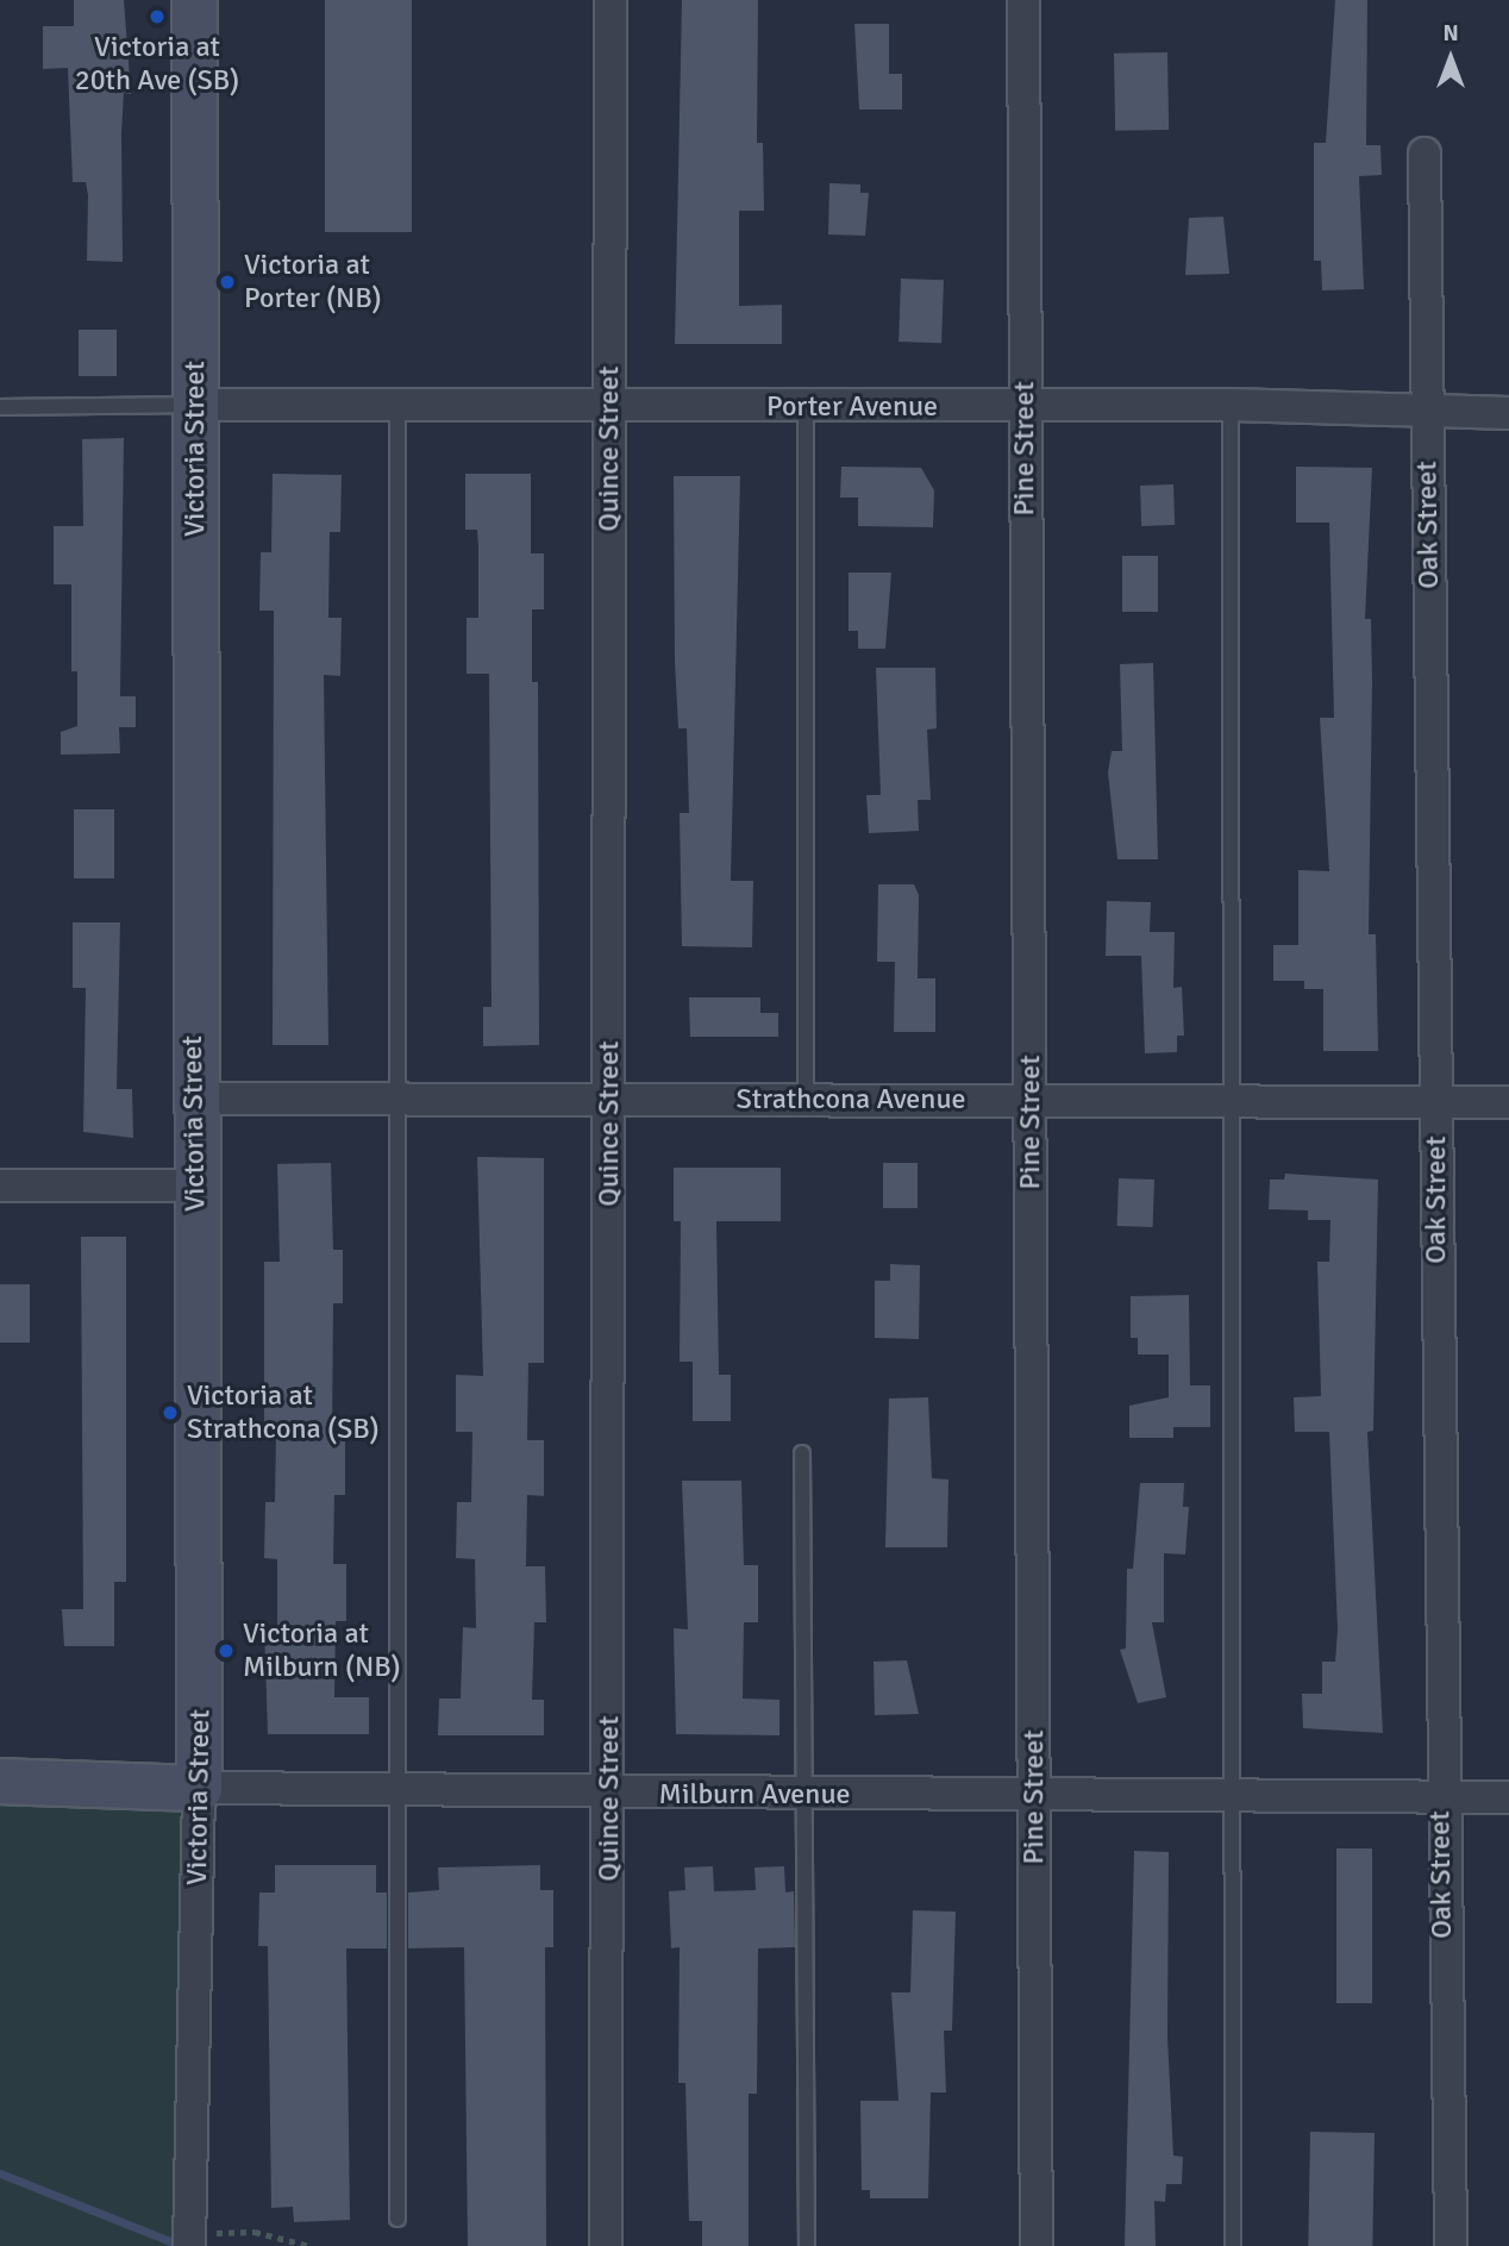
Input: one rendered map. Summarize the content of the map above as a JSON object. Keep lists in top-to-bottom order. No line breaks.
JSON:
{"streets":{"street":["Porter Avenue","Victoria Street","Quince Street","Pine Street","Oak Street","Strathcona Avenue","Milburn Avenue"]},"crossings":[["Porter Avenue","Victoria Street"],["Porter Avenue","Quince Street"],["Porter Avenue","Pine Street"],["Porter Avenue","Oak Street"],["Victoria Street","Strathcona Avenue"],["Victoria Street","Milburn Avenue"],["Quince Street","Strathcona Avenue"],["Quince Street","Milburn Avenue"],["Pine Street","Strathcona Avenue"],["Pine Street","Milburn Avenue"],["Oak Street","Strathcona Avenue"],["Oak Street","Milburn Avenue"]],"places":["Victoria at 20th Ave (SB)","Victoria at Porter (NB)","Victoria at Strathcona (SB)","Victoria at Milburn (NB)"],"north":"top"}
